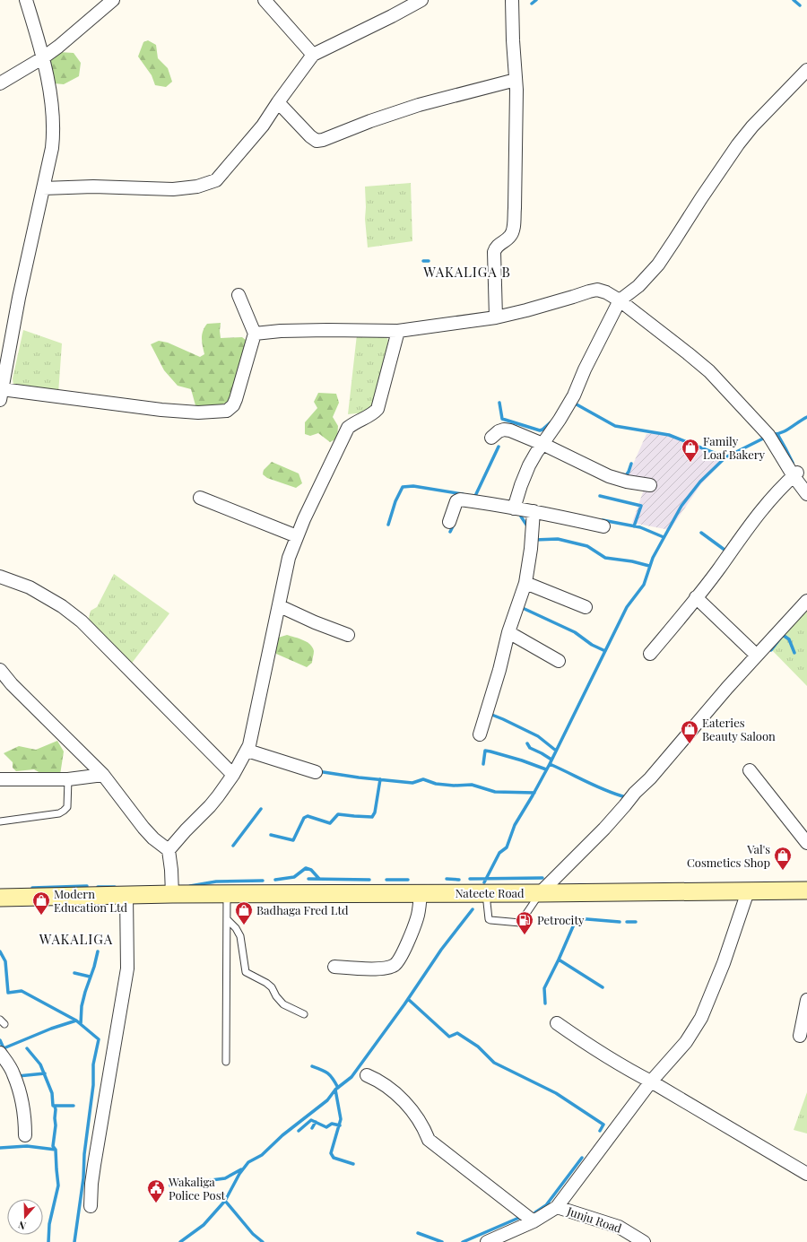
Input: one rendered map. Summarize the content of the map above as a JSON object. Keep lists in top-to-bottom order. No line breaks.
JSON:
{"streets":{"main road":["Nateete Road"],"street":["Junju Road"]},"districts":["WAKALIGA B","WAKALIGA"],"places":{"shop":["Family Loaf Bakery","Eateries Beauty Saloon","Val's Cosmetics Shop","Modern Education Ltd","Badhaga Fred Ltd"],"fuel station":["Petrocity"],"public building":["Wakaliga Police Post"]},"north":"bottom"}
